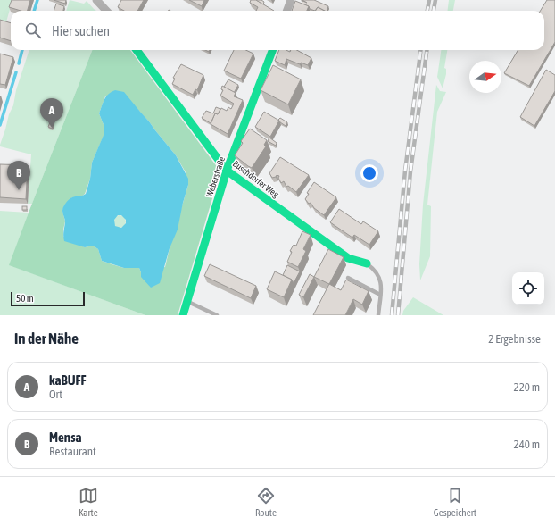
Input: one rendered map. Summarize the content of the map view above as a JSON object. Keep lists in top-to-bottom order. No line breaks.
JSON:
{"streets":{"street":["Weberstraße","Buschdorfer Weg"]},"crossings":[["Weberstraße","Buschdorfer Weg"]],"scale_bar":"50 m","north":"right","page":{"search":"Hier suchen","pins":["A","B"],"scale":"50 m","heading":["In der Nähe","2 Ergebnisse"],"list":[{"mark":"A","name":"kaBUFF","note":"Ort","value":"220 m"},{"mark":"B","name":"Mensa","note":"Restaurant","value":"240 m"}],"nav":["Karte","Route","Gespeichert"]}}
